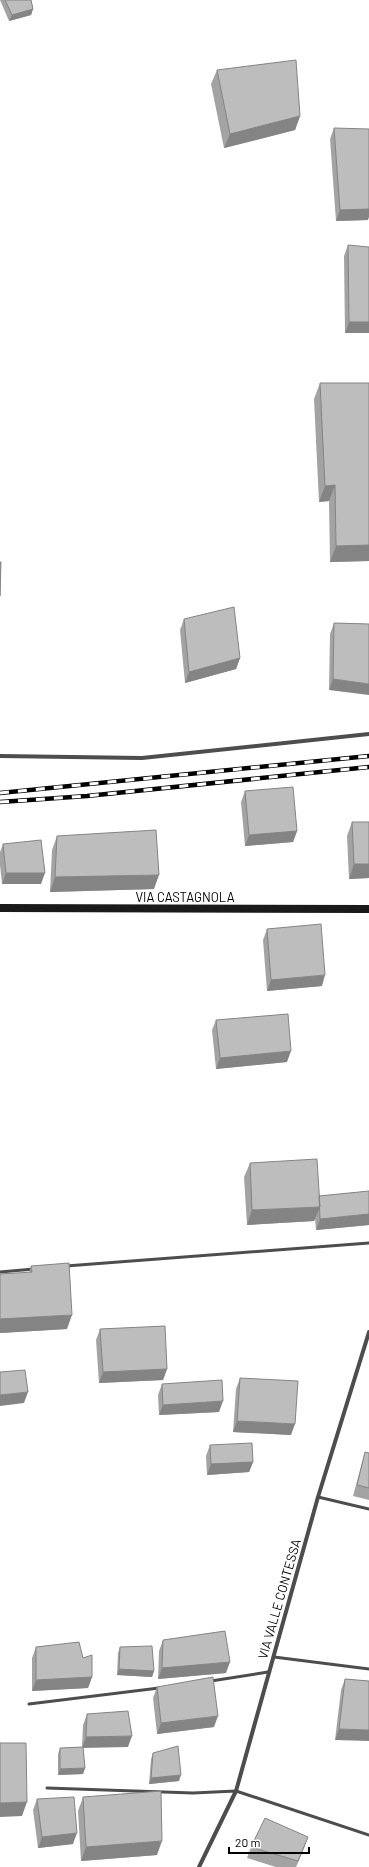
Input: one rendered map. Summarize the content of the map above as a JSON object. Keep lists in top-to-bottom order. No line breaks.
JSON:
{"streets":{"main road":["VIA CASTAGNOLA"],"street":["VIA VALLE CONTESSA"]},"scale_bar":"20 m"}
